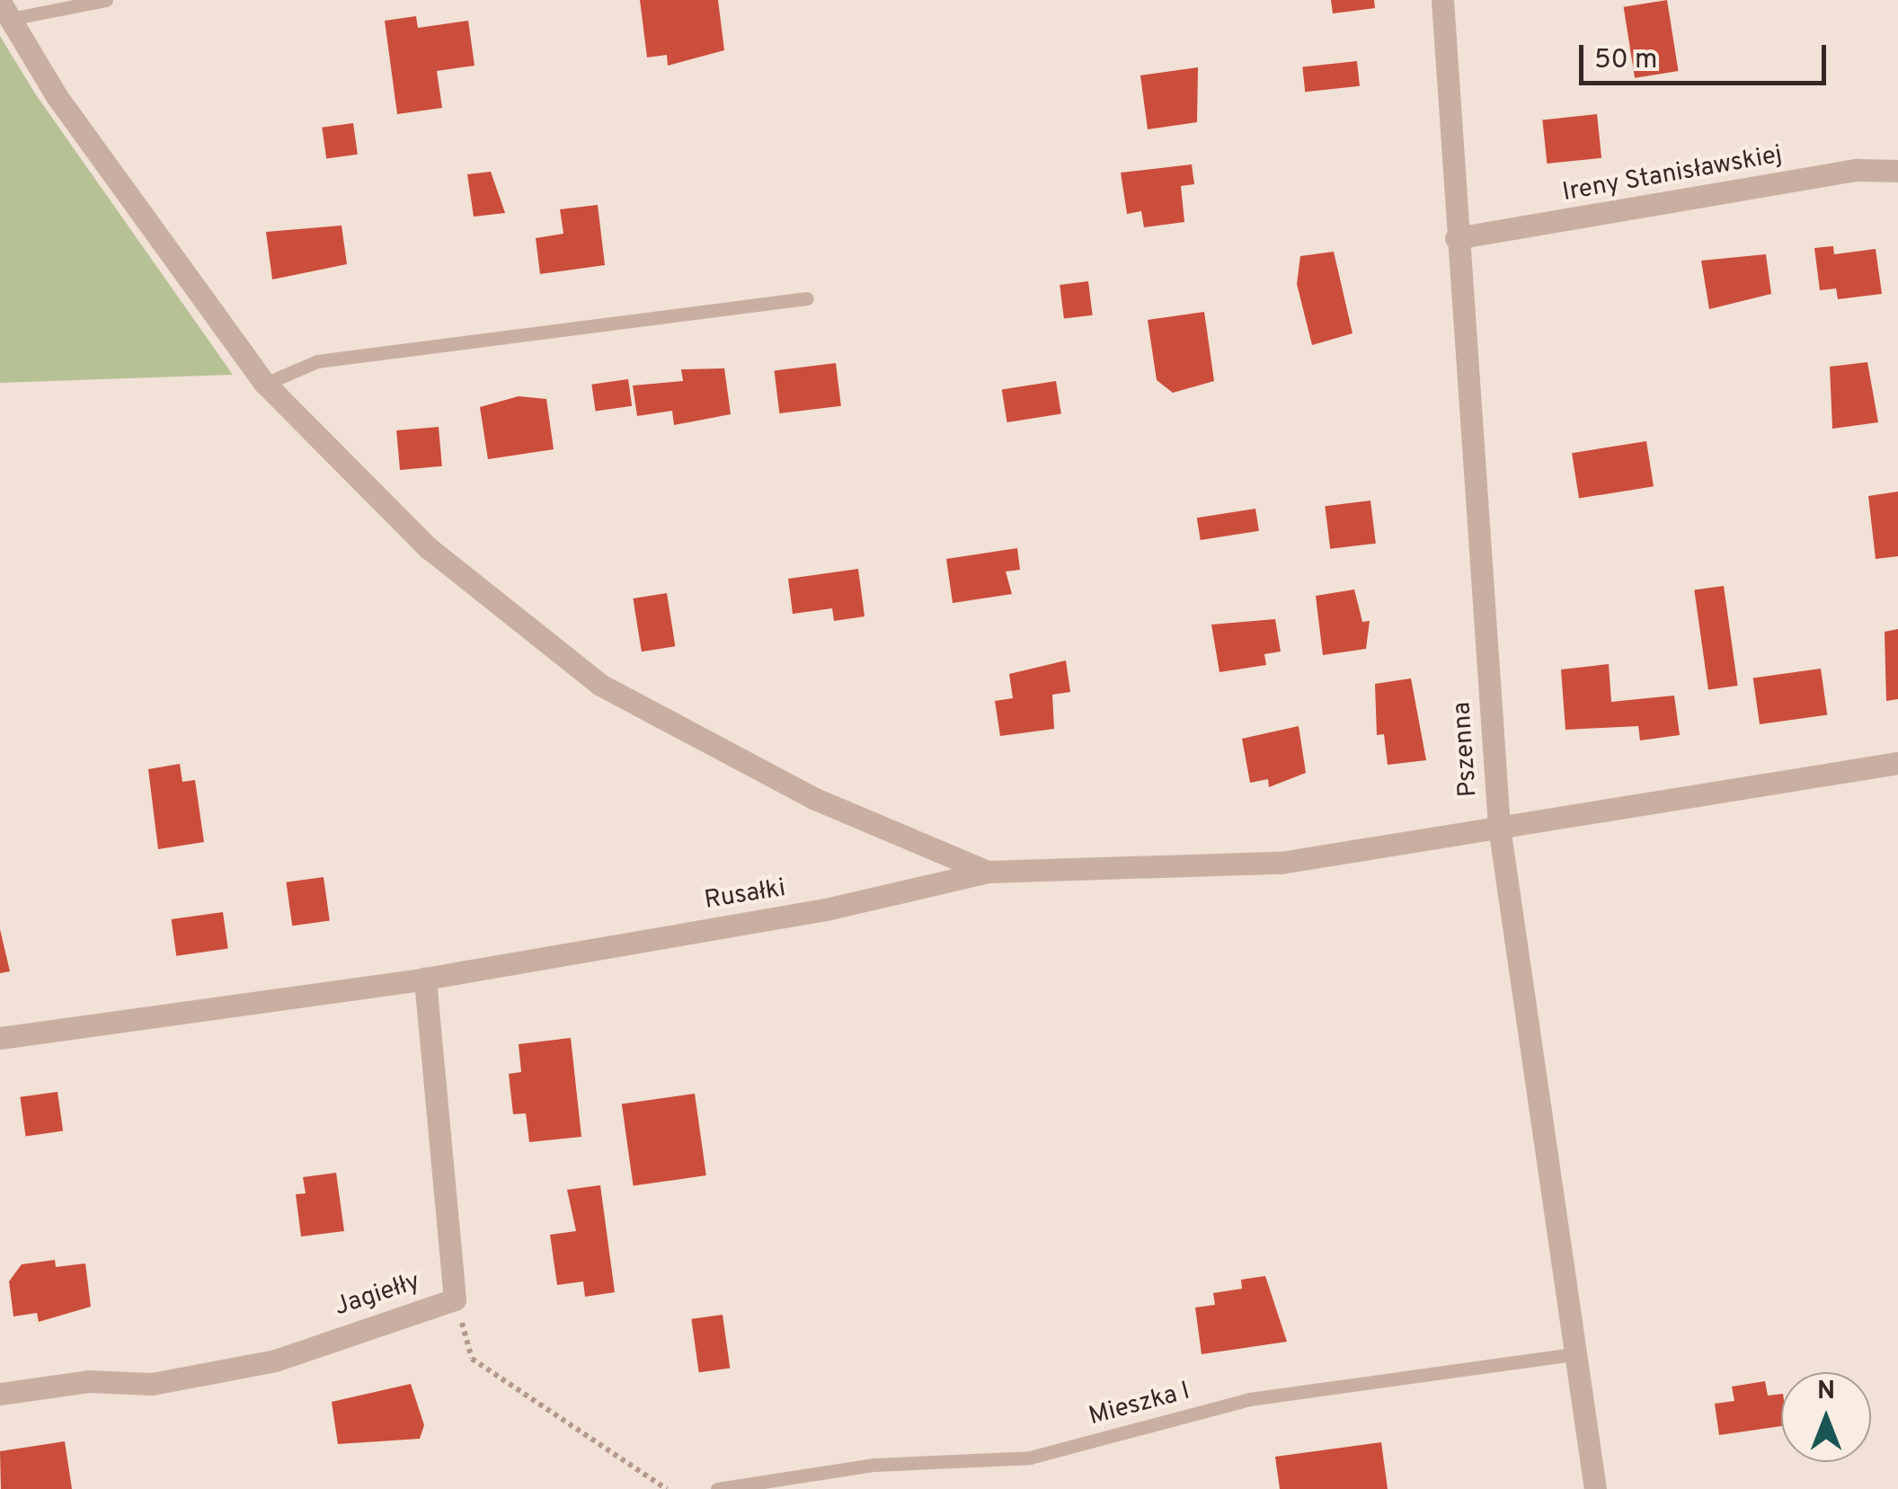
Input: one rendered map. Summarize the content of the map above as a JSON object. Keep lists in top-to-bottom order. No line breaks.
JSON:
{"streets":{"street":["Ireny Stanisławskiej","Pszenna","Rusałki","Jagiełły"],"lane":["Mieszka I"]},"crossings":[["Ireny Stanisławskiej","Pszenna"],["Pszenna","Rusałki"],["Pszenna","Mieszka I"],["Rusałki","Jagiełły"]],"scale_bar":"50 m","north":"top"}
